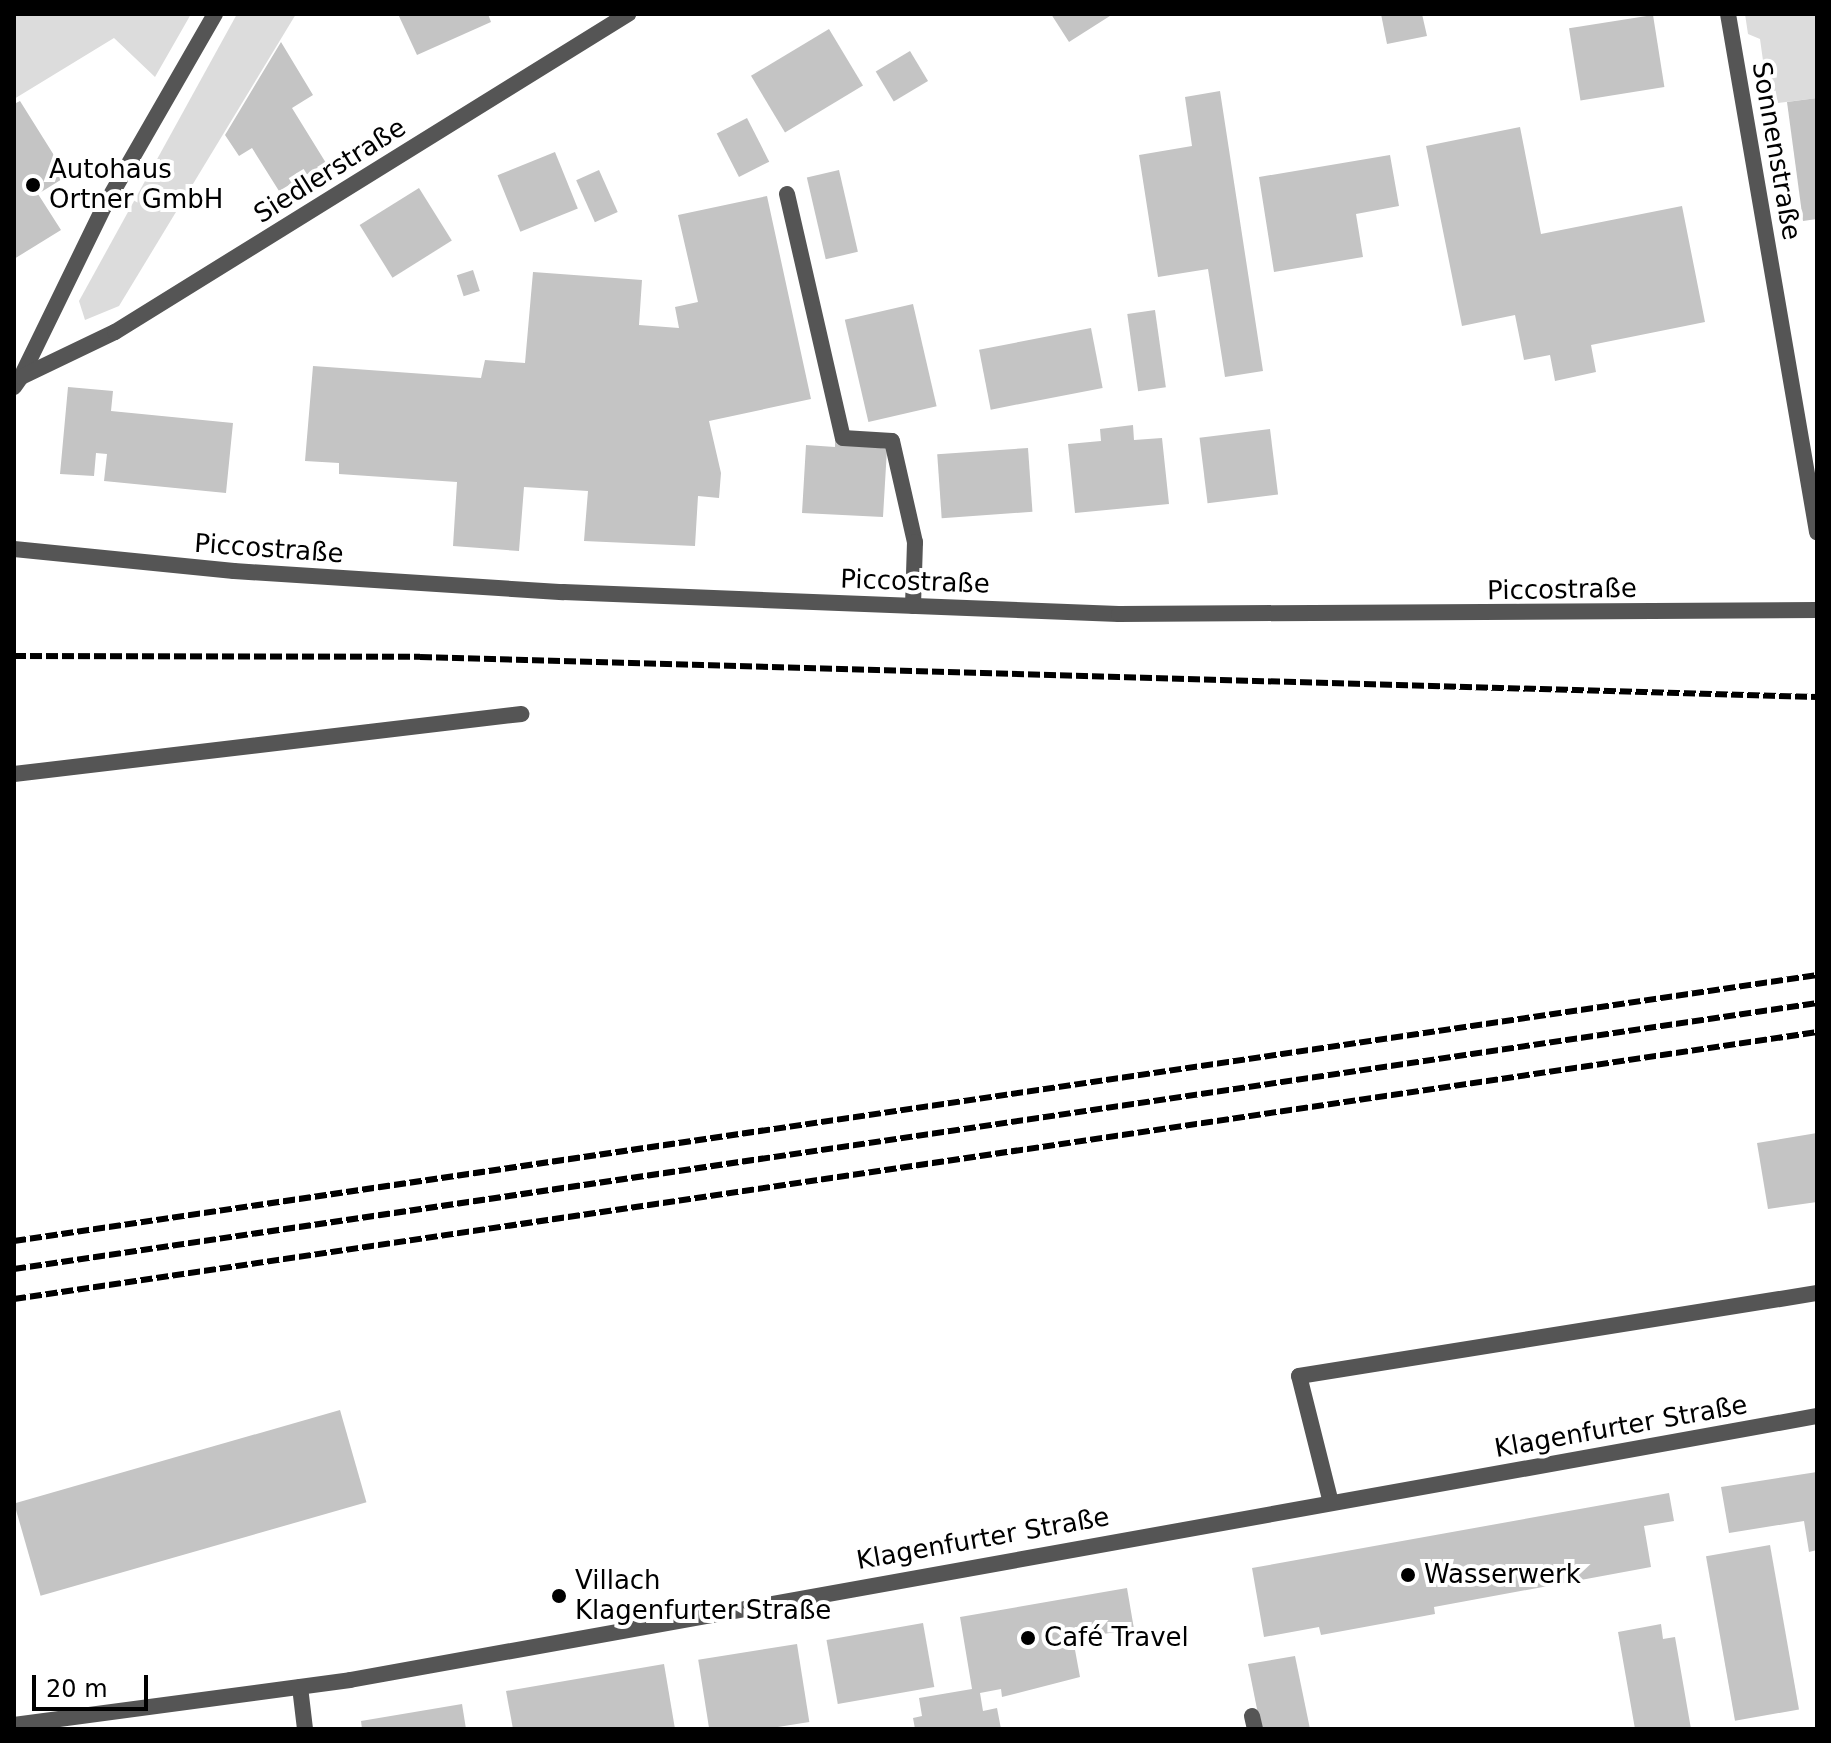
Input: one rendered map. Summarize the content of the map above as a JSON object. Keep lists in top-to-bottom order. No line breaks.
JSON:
{"streets":{"street":["Sonnenstraße","Siedlerstraße","Piccostraße","Klagenfurter Straße"]},"places":["Autohaus Ortner GmbH","Wasserwerk","Villach Klagenfurter Straße","Café Travel"],"scale_bar":"20 m"}
